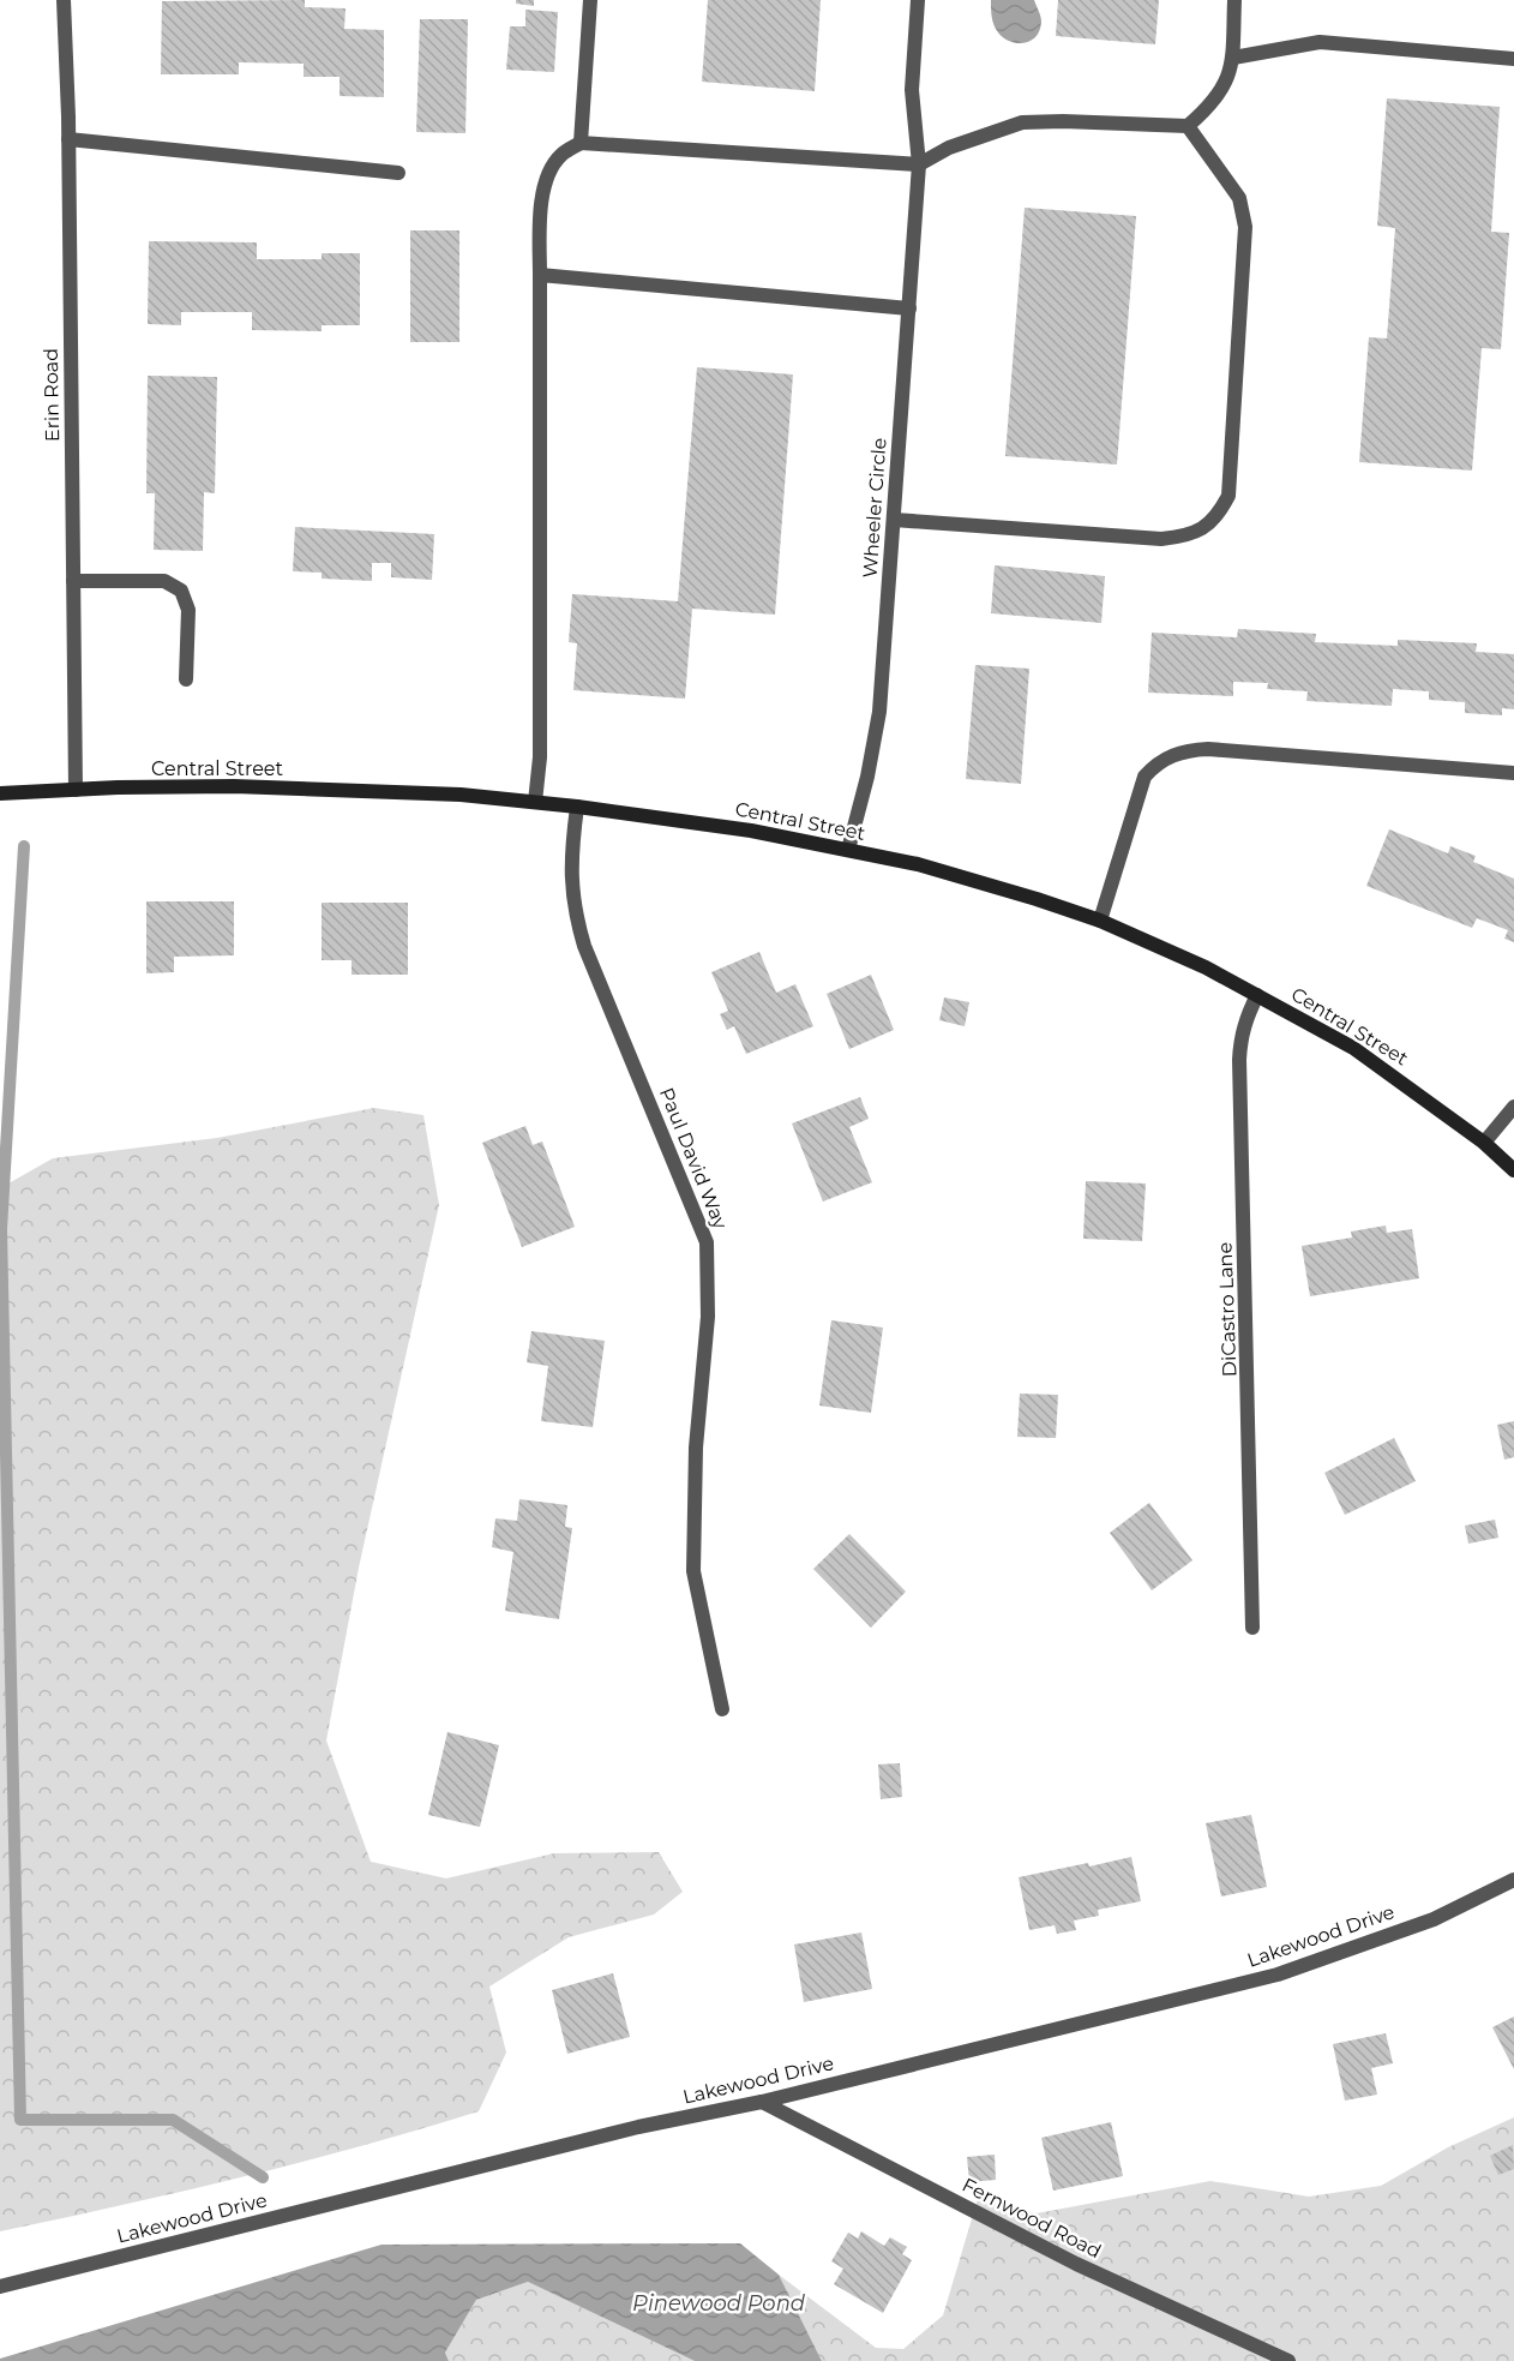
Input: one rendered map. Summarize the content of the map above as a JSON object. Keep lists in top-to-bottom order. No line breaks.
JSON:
{"streets":{"main road":["Central Street"],"street":["Erin Road","Wheeler Circle","Paul David Way","DiCastro Lane","Lakewood Drive","Fernwood Road"]},"crossings":[["Erin Road","Central Street"],["Wheeler Circle","Central Street"],["Central Street","Paul David Way"],["Central Street","DiCastro Lane"],["Lakewood Drive","Fernwood Road"]],"water":["Pinewood Pond"]}
